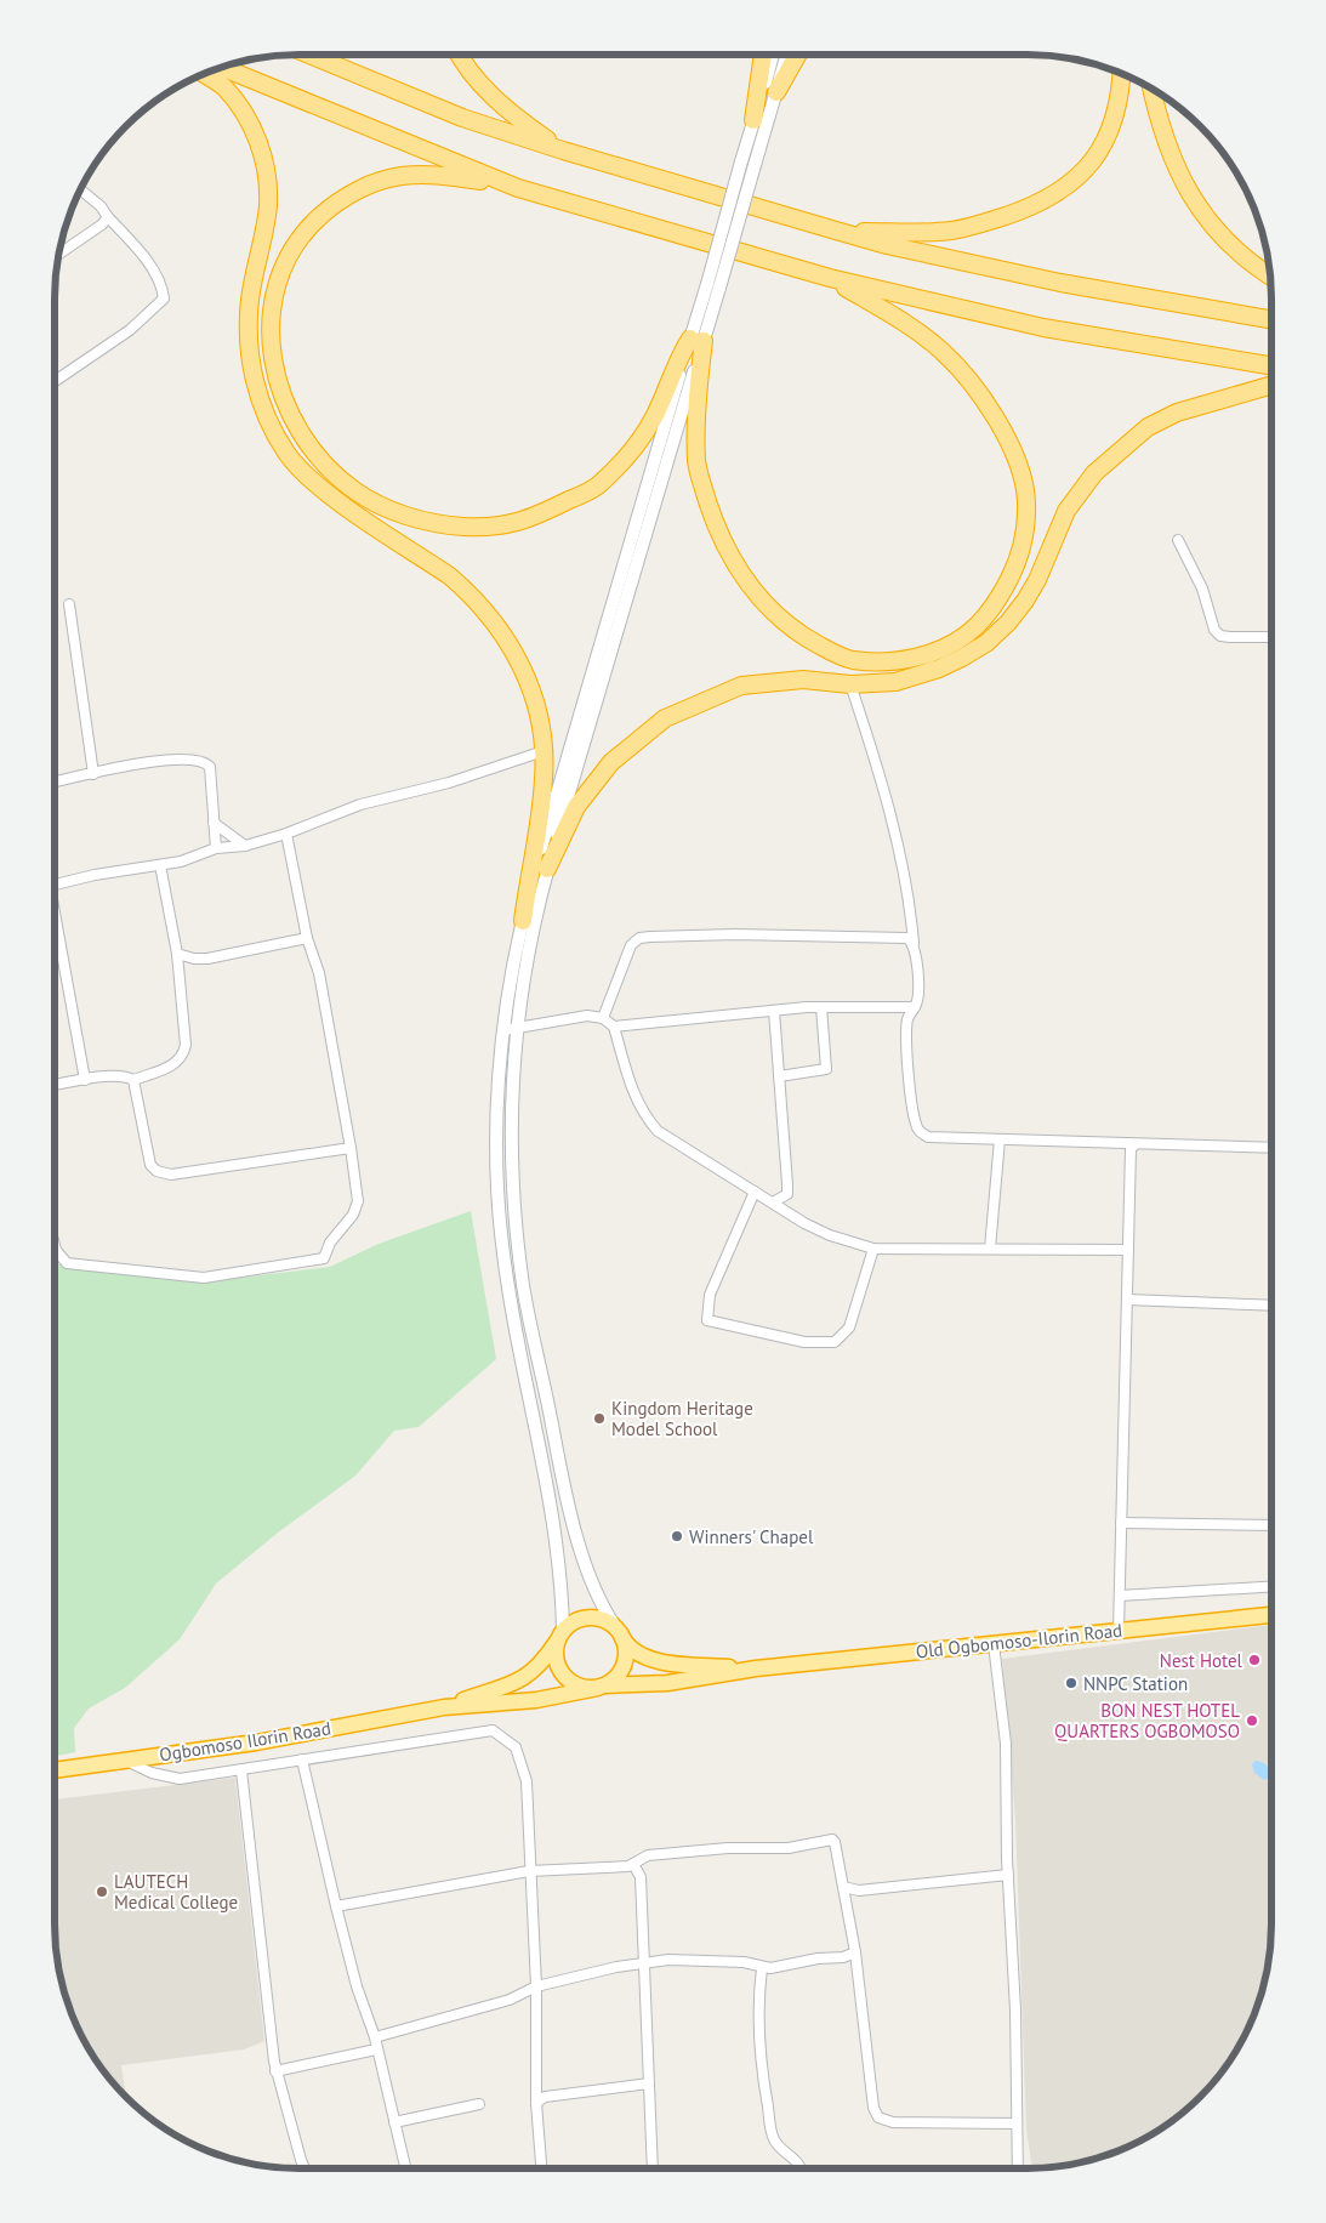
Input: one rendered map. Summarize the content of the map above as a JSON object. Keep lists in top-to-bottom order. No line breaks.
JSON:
{"streets":{"highway":["Old Ogbomoso-Ilorin Road","Ogbomoso Ilorin Road"]},"places":["Kingdom Heritage Model School","Winners' Chapel","Nest Hotel","NNPC Station","BON NEST HOTEL QUARTERS OGBOMOSO","LAUTECH Medical College"]}
